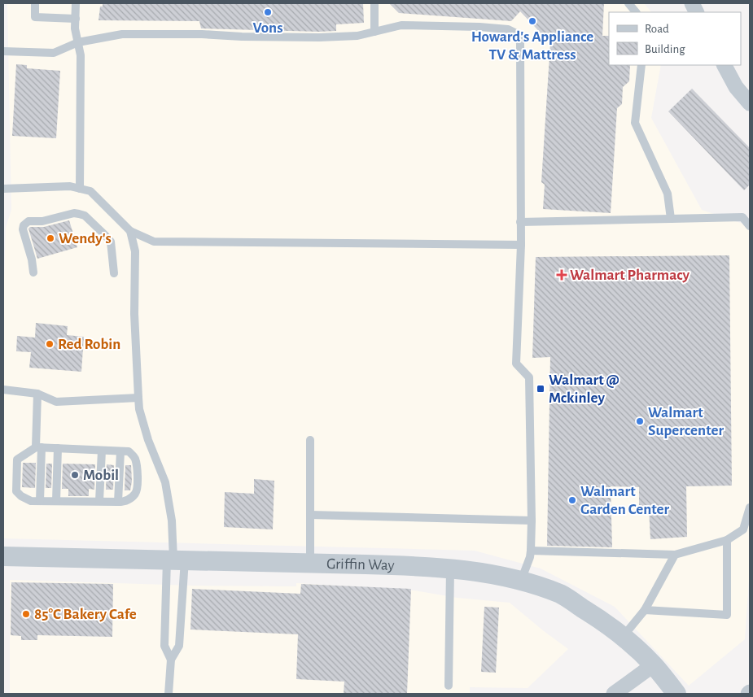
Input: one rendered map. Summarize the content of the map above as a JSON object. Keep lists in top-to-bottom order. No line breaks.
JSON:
{"streets":{"street":["Griffin Way"]},"places":{"other":["Vons","Howard's Appliance TV & Mattress","Wendy's","Red Robin","Walmart Supercenter","Mobil","Walmart Garden Center","85°C Bakery Cafe"],"health":["Walmart Pharmacy"],"transit":["Walmart @ Mckinley"]},"legend":["Road","Building"]}
